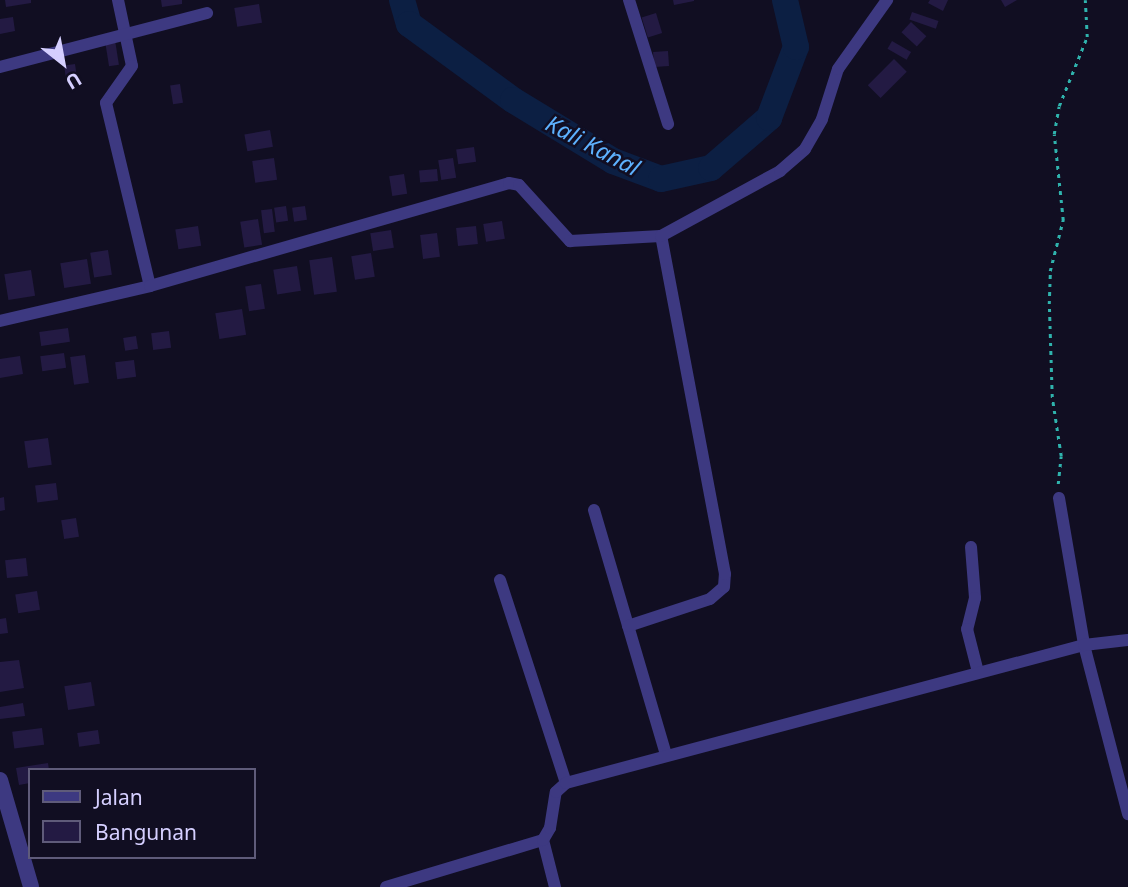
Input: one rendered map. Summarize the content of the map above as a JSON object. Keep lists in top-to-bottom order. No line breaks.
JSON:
{"water":["Kali Kanal"],"legend":["Jalan","Bangunan"],"north":"bottom right"}
